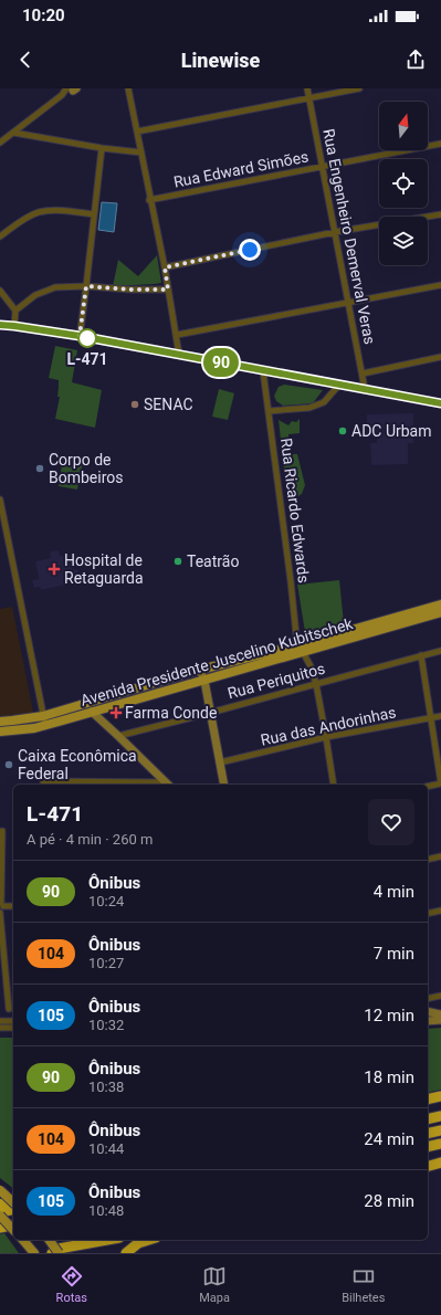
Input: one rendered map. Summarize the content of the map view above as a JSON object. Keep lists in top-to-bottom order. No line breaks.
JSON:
{"streets":{"main road":["Avenida Presidente Juscelino Kubitschek"],"street":["Rua Edward Simões","Rua Engenheiro Demerval Veras","Rua Ricardo Edwards","Rua Periquitos","Rua das Andorinhas"]},"crossings":[["Rua Edward Simões","Rua Engenheiro Demerval Veras"],["Rua Ricardo Edwards","Avenida Presidente Juscelino Kubitschek"],["Rua Ricardo Edwards","Rua Periquitos"],["Rua Ricardo Edwards","Rua das Andorinhas"]],"places":{"other":["L-471","SENAC","ADC Urbam","Corpo de Bombeiros","Teatrão","Caixa Econômica Federal"],"health":["Hospital de Retaguarda","Farma Conde"]},"lines":["bus line 90"],"north":"top","page":{"status":"10:20","header":"Linewise","on_map":"90","heading":["L-471","A pé · 4 min · 260 m"],"list":[{"mark":"90","name":"Ônibus","note":"10:24","value":"4 min"},{"mark":"104","name":"Ônibus","note":"10:27","value":"7 min"},{"mark":"105","name":"Ônibus","note":"10:32","value":"12 min"},{"mark":"90","name":"Ônibus","note":"10:38","value":"18 min"},{"mark":"104","name":"Ônibus","note":"10:44","value":"24 min"},{"mark":"105","name":"Ônibus","note":"10:48","value":"28 min"}],"tabs":["Rotas","Mapa","Bilhetes"]}}
